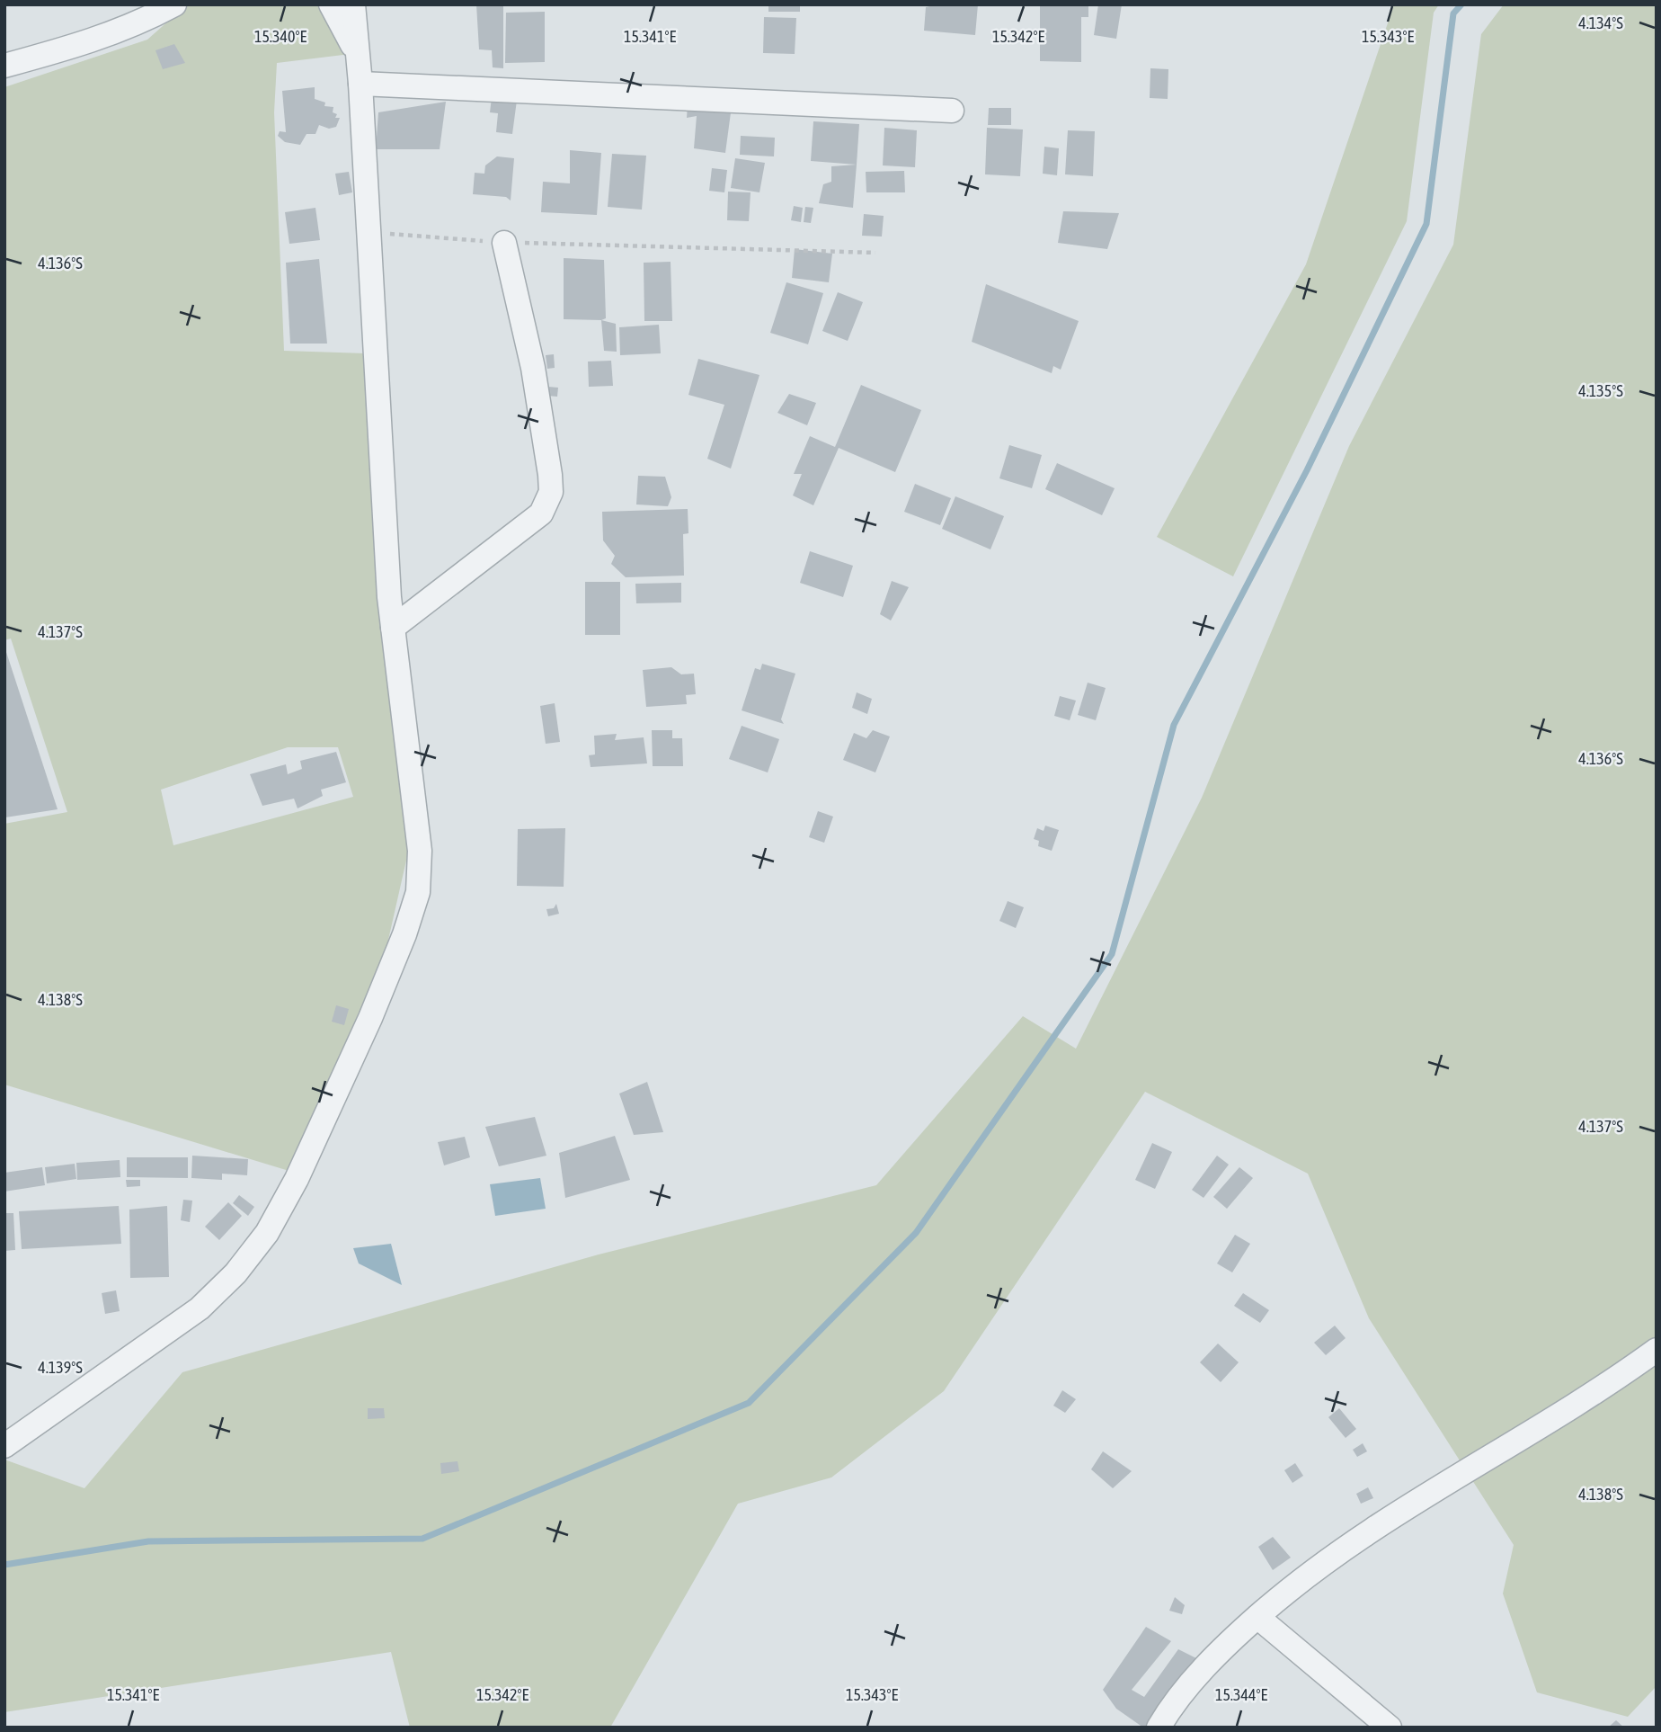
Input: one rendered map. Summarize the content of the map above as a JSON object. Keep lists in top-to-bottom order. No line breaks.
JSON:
{"coordinates":["4.134°S","15.340°E","15.341°E","15.342°E","15.343°E","4.136°S","4.135°S","4.137°S","4.138°S","4.139°S","15.344°E"]}
